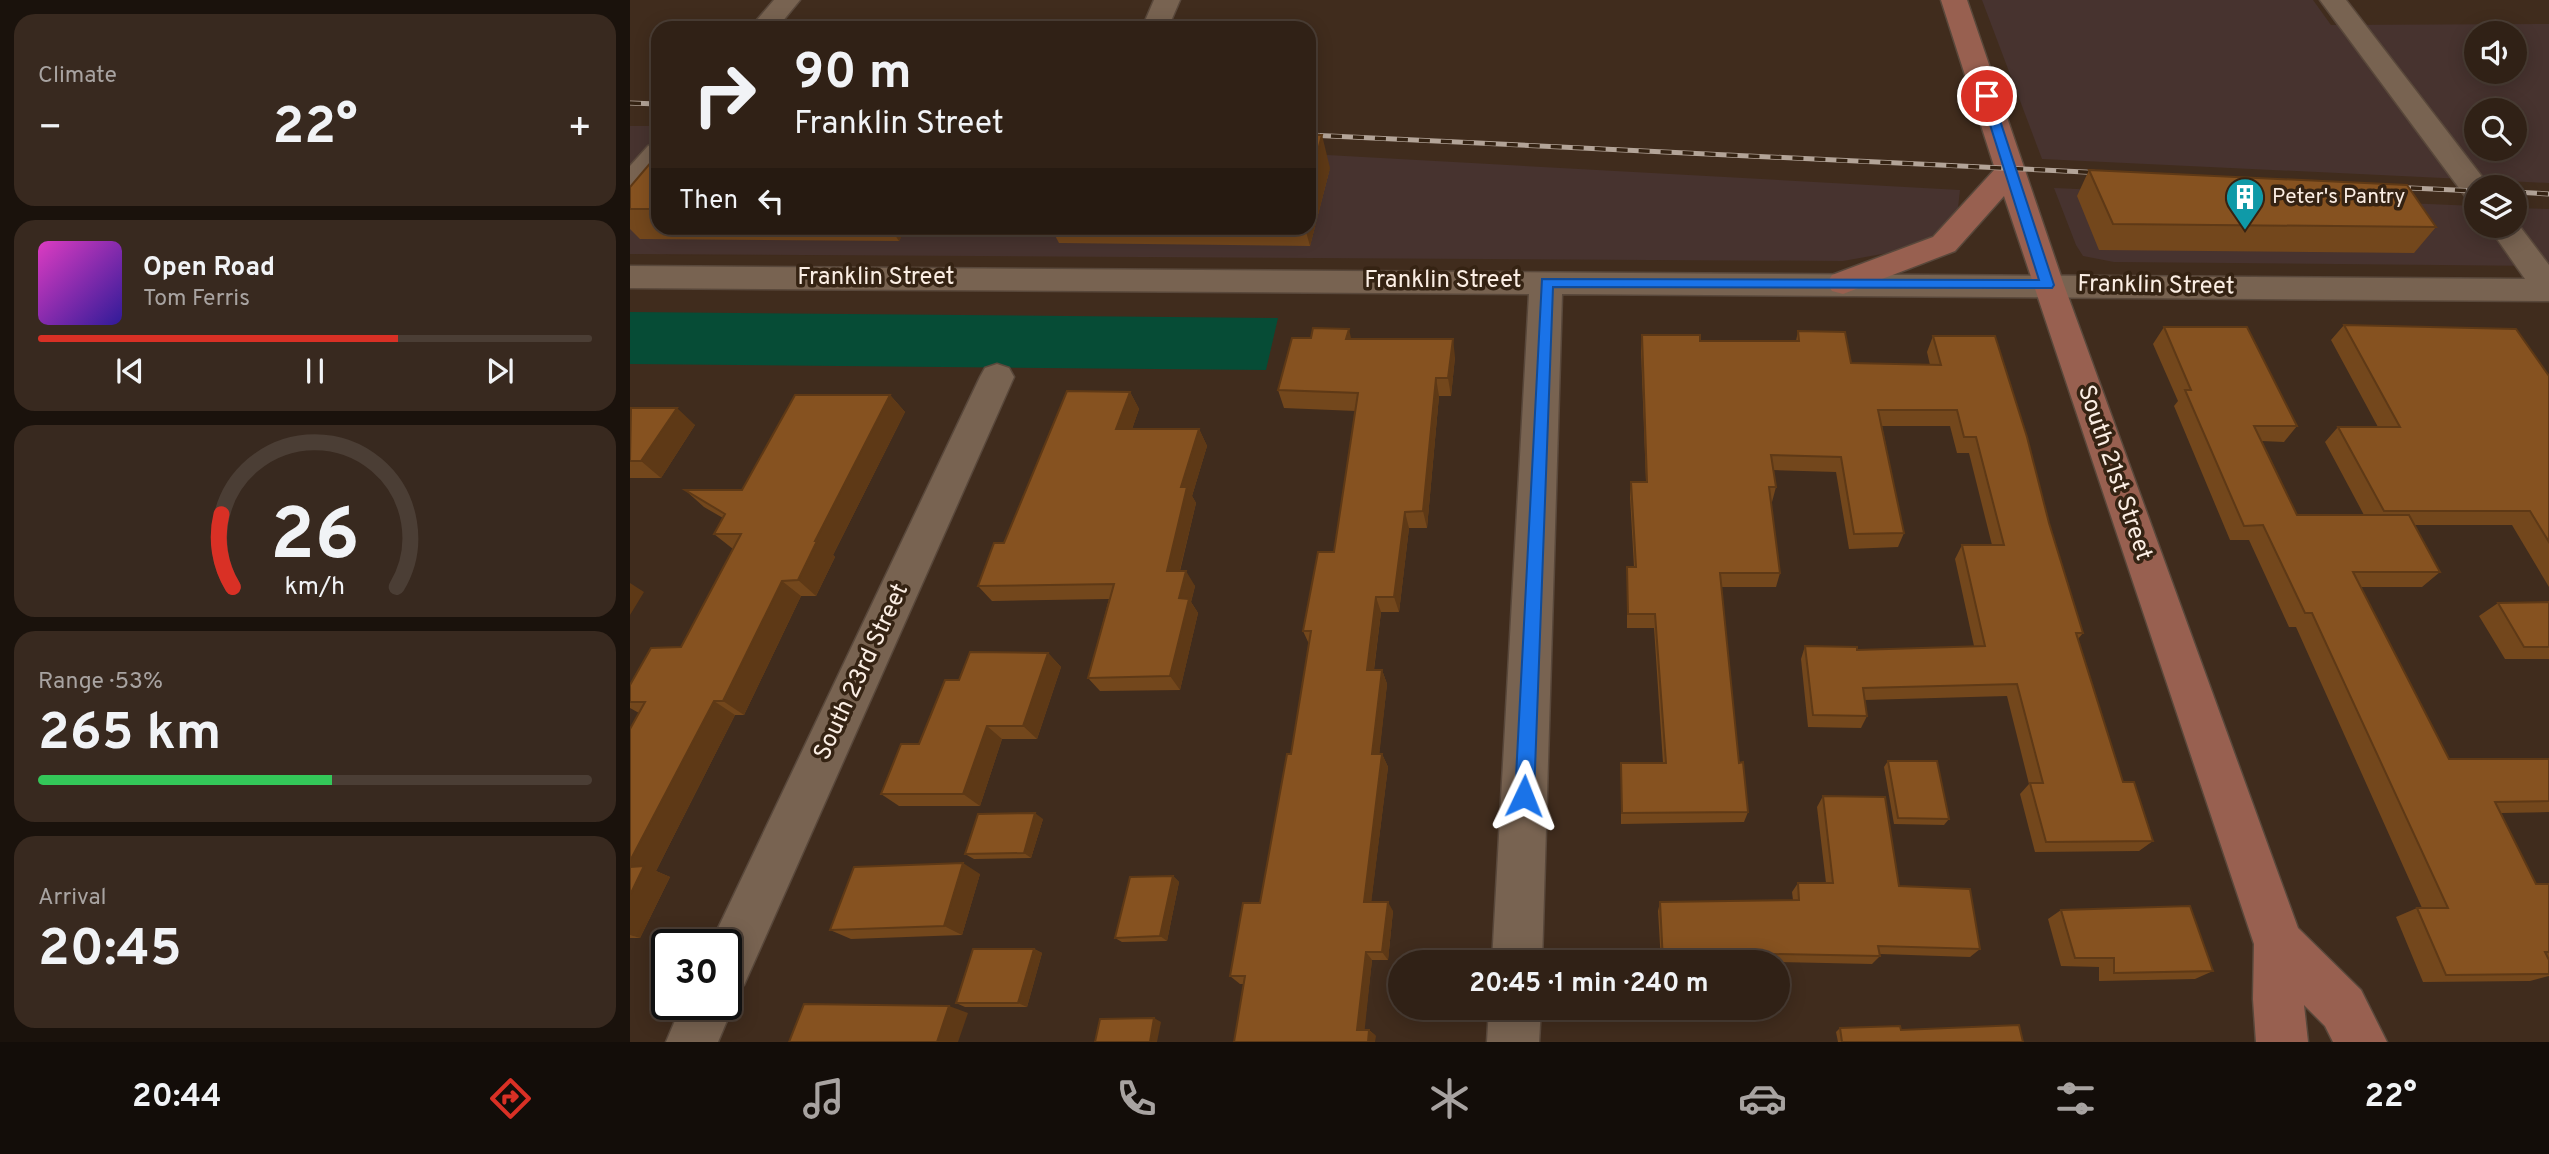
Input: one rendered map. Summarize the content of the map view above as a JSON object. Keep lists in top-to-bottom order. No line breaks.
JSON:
{"streets":{"main road":["South 21st Street"],"street":["Franklin Street","South 23rd Street"]},"crossings":[["Franklin Street","South 21st Street"]],"places":{"building":["Peter's Pantry"]},"page":{"tile":["Climate",["Range · 53%","265 km"],["Arrival","20:45"]],"turn":["90 m","Franklin Street"],"heat":["−","22°","+"],"then":"Then","song":["Open Road","Tom Ferris"],"limit":"30","trip":"20:45 · 1 min · 240 m","tabs":["20:44","22°"],"gauge":["26","km/h"]}}
